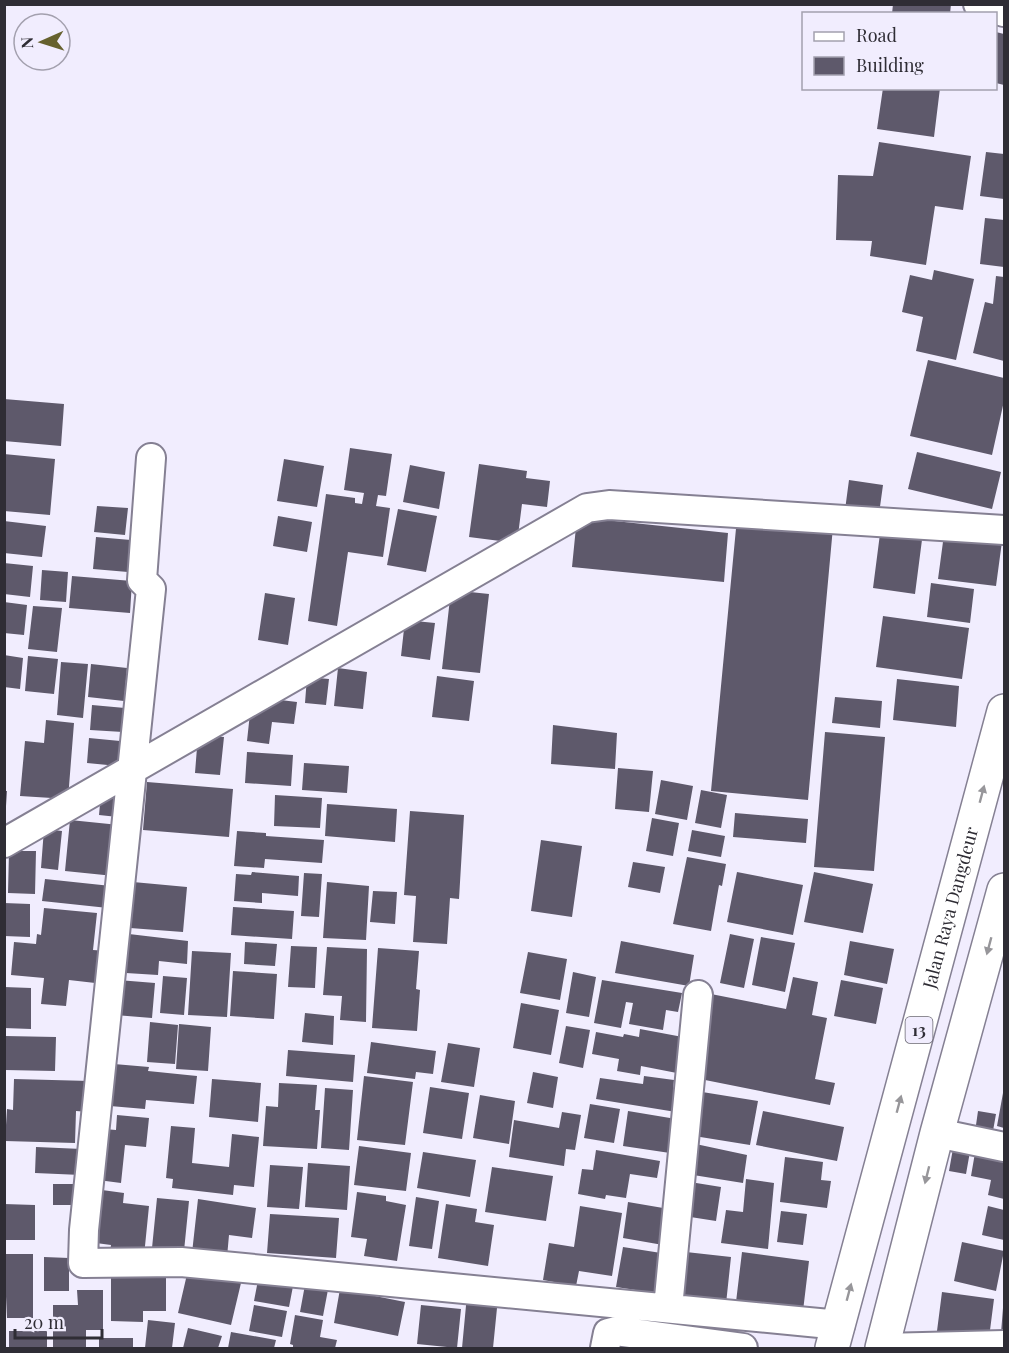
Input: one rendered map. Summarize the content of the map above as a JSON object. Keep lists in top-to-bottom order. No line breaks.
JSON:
{"streets":{"highway":["Jalan Raya Dangdeur","13"]},"legend":["Road","Building"],"scale_bar":"20 m","north":"left"}
